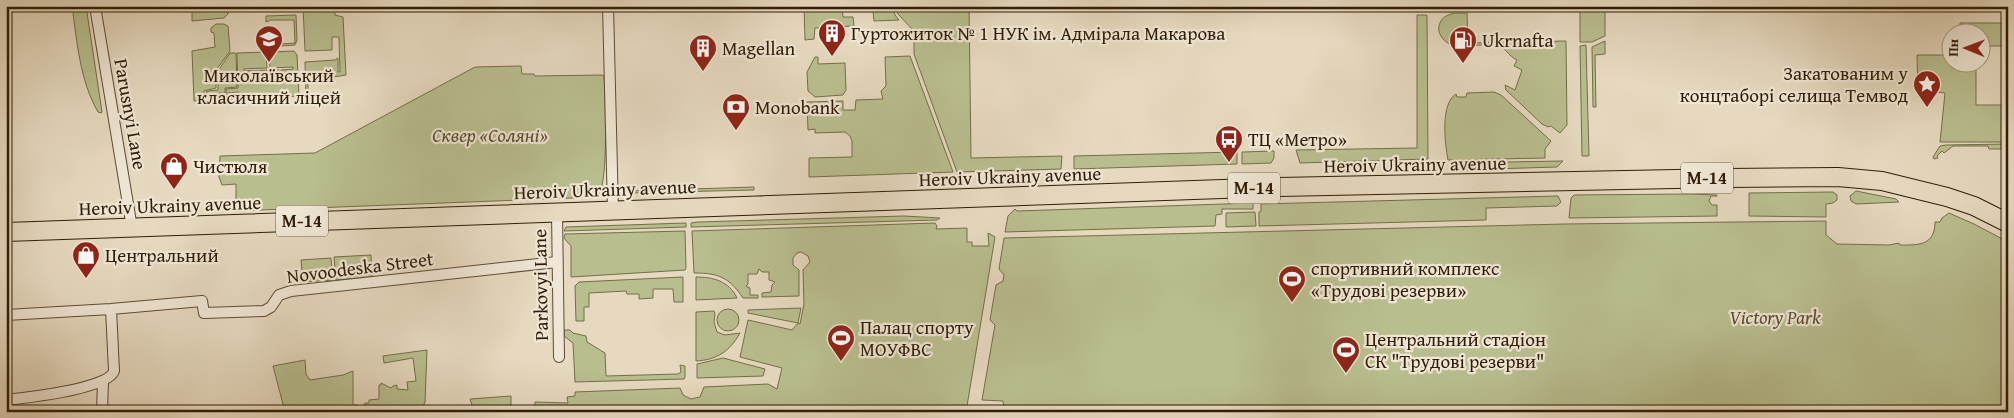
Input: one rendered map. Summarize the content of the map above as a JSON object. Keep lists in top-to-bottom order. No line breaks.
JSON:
{"streets":{"highway":["Heroiv Ukrainy avenue","М-14"],"street":["Parusnyi Lane","Novoodeska Street","Parkovyi Lane"]},"crossings":[["Parusnyi Lane","Heroiv Ukrainy avenue"],["Heroiv Ukrainy avenue","Parkovyi Lane"],["Novoodeska Street","Parkovyi Lane"]],"parks":["Сквер «Соляні»","Victory Park"],"places":{"building":["Гуртожиток № 1 НУК ім. Адмірала Макарова","Magellan"],"school or university":["Миколаївський класичний ліцей"],"fuel station":["Ukrnafta"],"place":["Закатованим у концтаборі селища Темвод"],"bank":["Monobank"],"bus stop":["ТЦ «Метро»"],"shop":["Чистюля","Центральний"],"sports":["спортивний комплекс «Трудові резерви»","Палац спорту МОУФВС","Центральний стадіон СК \"Трудові резерви\""]},"north":"left"}
